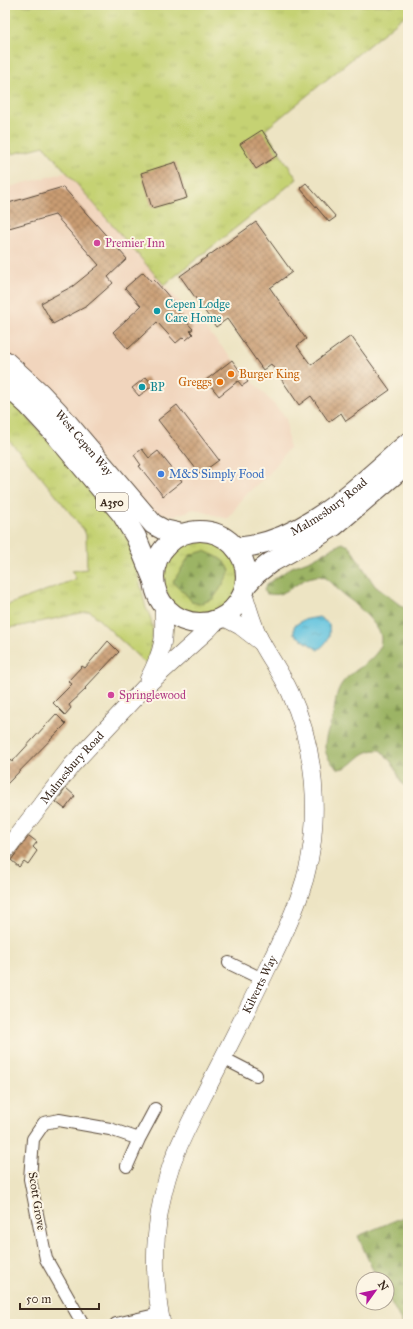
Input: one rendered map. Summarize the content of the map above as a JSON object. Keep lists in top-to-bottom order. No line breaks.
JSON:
{"streets":{"highway":["West Cepen Way","A350","Malmesbury Road"],"main road":["Kilverts Way"],"street":["Scott Grove"]},"crossings":[["West Cepen Way","A350"],["West Cepen Way","Malmesbury Road"],["West Cepen Way","Kilverts Way"],["A350","Malmesbury Road"],["A350","Kilverts Way"],["Malmesbury Road","Kilverts Way"]],"places":["Premier Inn","Cepen Lodge Care Home","Burger King","Greggs","BP","M&S Simply Food","Springlewood"],"scale_bar":"50 m","north":"top right"}
